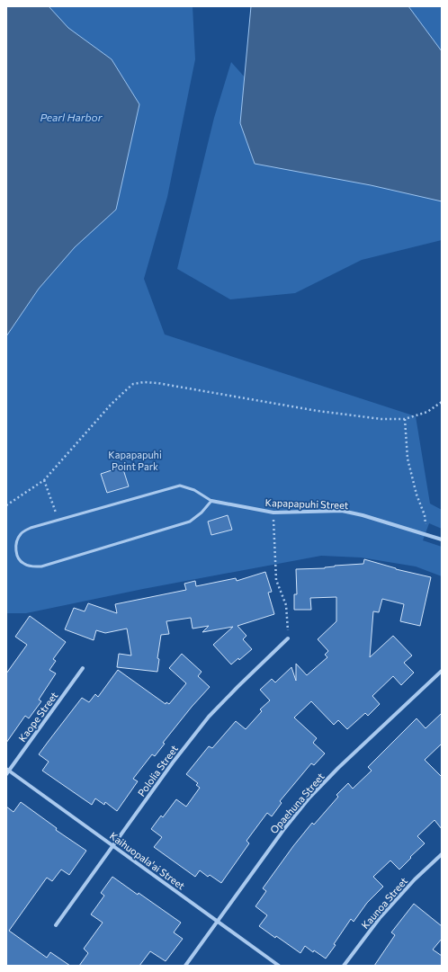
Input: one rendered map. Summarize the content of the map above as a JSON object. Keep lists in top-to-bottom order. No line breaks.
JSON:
{"streets":{"street":["Kapapapuhi Street","Kaope Street","Pololia Street","Opaehuna Street","Kaihuopala'ai Street","Kaunoa Street"]},"crossings":[["Kaope Street","Kaihuopala'ai Street"],["Pololia Street","Kaihuopala'ai Street"],["Opaehuna Street","Kaihuopala'ai Street"]],"water":["Pearl Harbor"],"parks":["Kapapapuhi Point Park"]}
